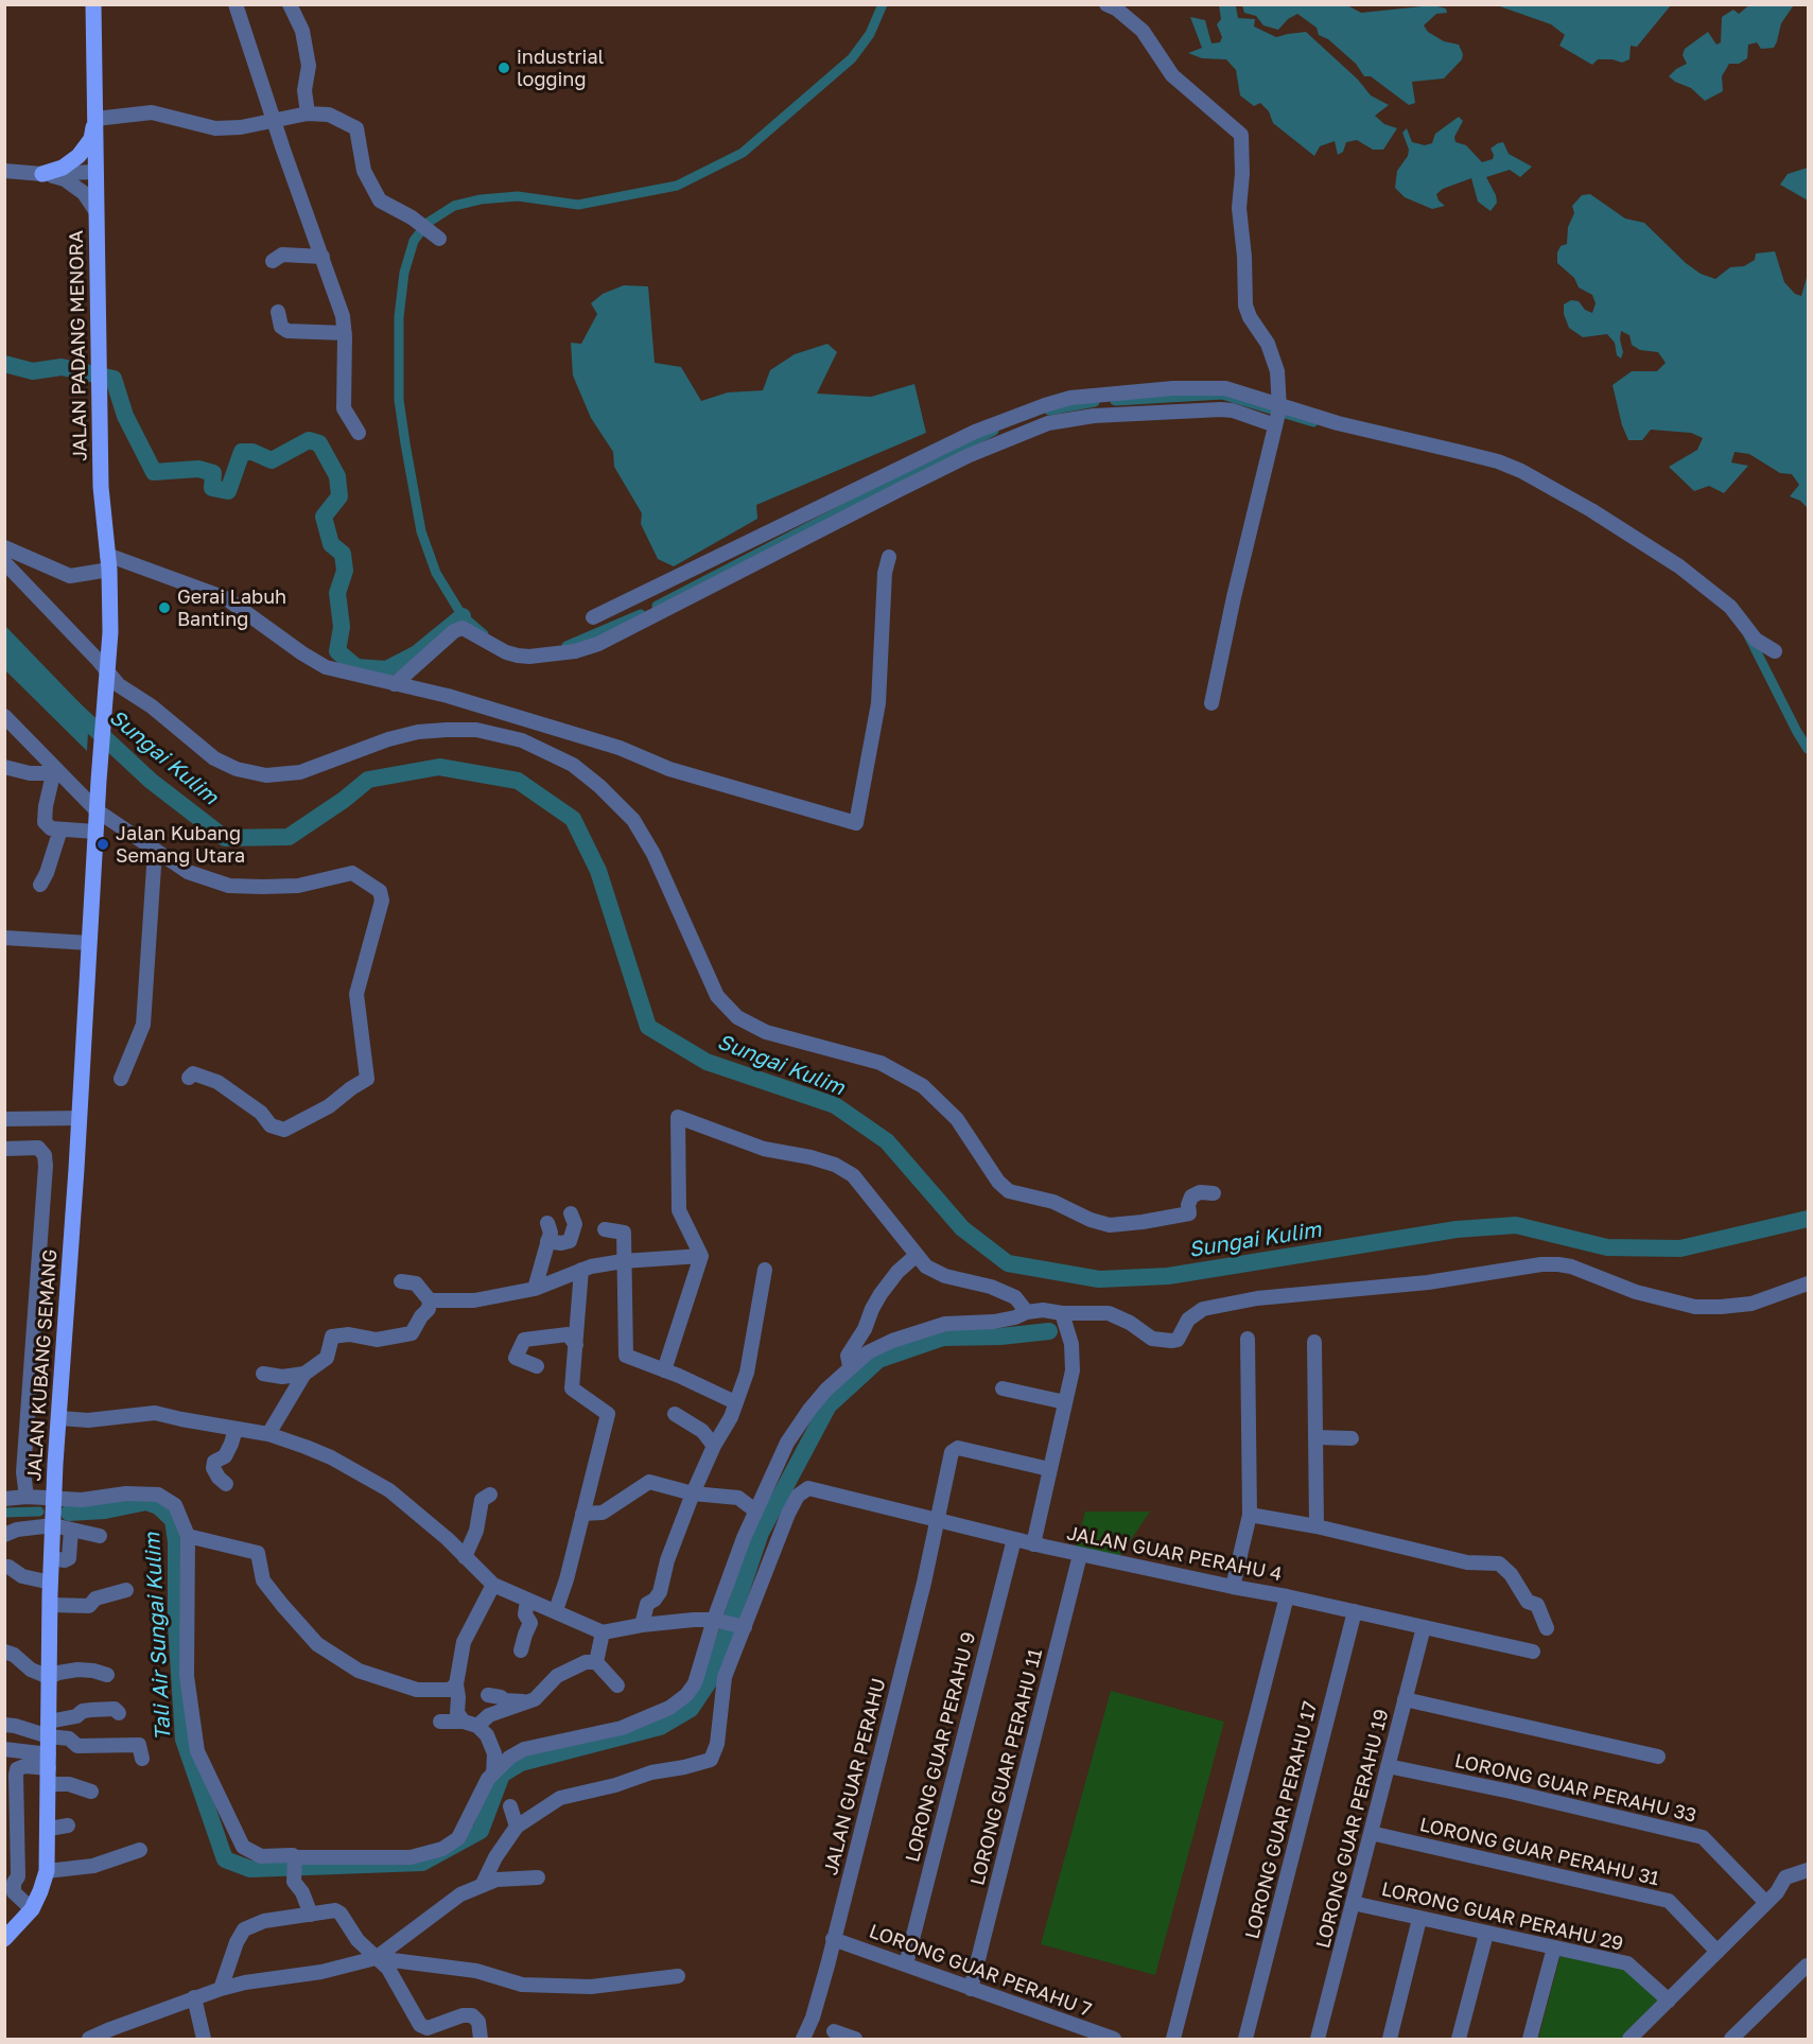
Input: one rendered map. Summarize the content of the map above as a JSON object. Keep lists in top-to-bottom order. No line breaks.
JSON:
{"streets":{"main road":["JALAN PADANG MENORA","JALAN KUBANG SEMANG"],"street":["JALAN GUAR PERAHU 4","LORONG GUAR PERAHU 9","LORONG GUAR PERAHU 11","JALAN GUAR PERAHU","LORONG GUAR PERAHU 33","LORONG GUAR PERAHU 17","LORONG GUAR PERAHU 19","LORONG GUAR PERAHU 31","LORONG GUAR PERAHU 29","LORONG GUAR PERAHU 7"]},"crossings":[["JALAN PADANG MENORA","JALAN KUBANG SEMANG"],["JALAN GUAR PERAHU 4","LORONG GUAR PERAHU 9"],["JALAN GUAR PERAHU 4","LORONG GUAR PERAHU 11"],["JALAN GUAR PERAHU 4","JALAN GUAR PERAHU"],["JALAN GUAR PERAHU 4","LORONG GUAR PERAHU 17"],["JALAN GUAR PERAHU 4","LORONG GUAR PERAHU 19"],["LORONG GUAR PERAHU 9","LORONG GUAR PERAHU 7"],["LORONG GUAR PERAHU 11","LORONG GUAR PERAHU 7"],["JALAN GUAR PERAHU","LORONG GUAR PERAHU 7"],["LORONG GUAR PERAHU 33","LORONG GUAR PERAHU 19"],["LORONG GUAR PERAHU 19","LORONG GUAR PERAHU 31"],["LORONG GUAR PERAHU 19","LORONG GUAR PERAHU 29"]],"water":["Sungai Kulim","Tali Air Sungai Kulim"],"places":["industrial logging","Gerai Labuh Banting","Jalan Kubang Semang Utara"]}
